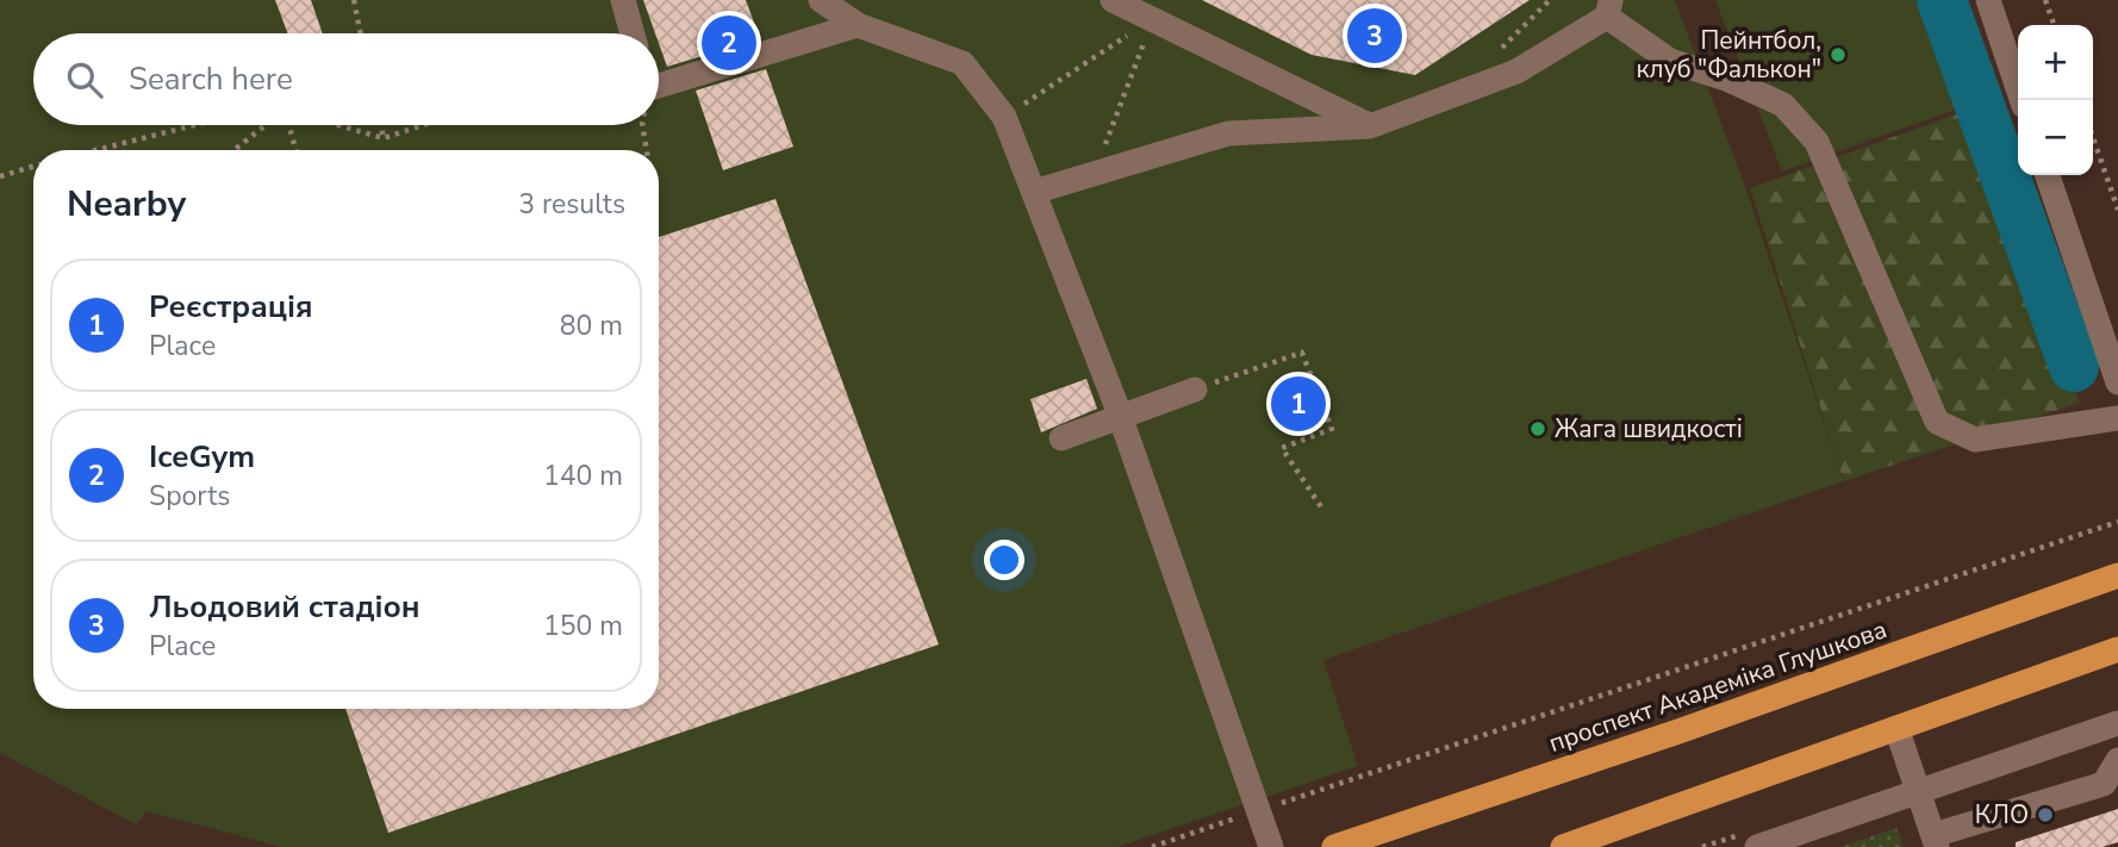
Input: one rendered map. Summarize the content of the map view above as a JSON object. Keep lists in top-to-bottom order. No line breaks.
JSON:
{"streets":{"highway":["проспект Академіка Глушкова"]},"places":["Пейнтбол, клуб \"Фалькон\"","Жага швидкості","КЛО"],"page":{"pins":["3","2","1"],"map_buttons":["+","−"],"search":"Search here","heading":["Nearby","3 results"],"list":[{"mark":"1","name":"Реєстрація","note":"Place","value":"80 m"},{"mark":"2","name":"IceGym","note":"Sports","value":"140 m"},{"mark":"3","name":"Льодовий стадіон","note":"Place","value":"150 m"}]}}
